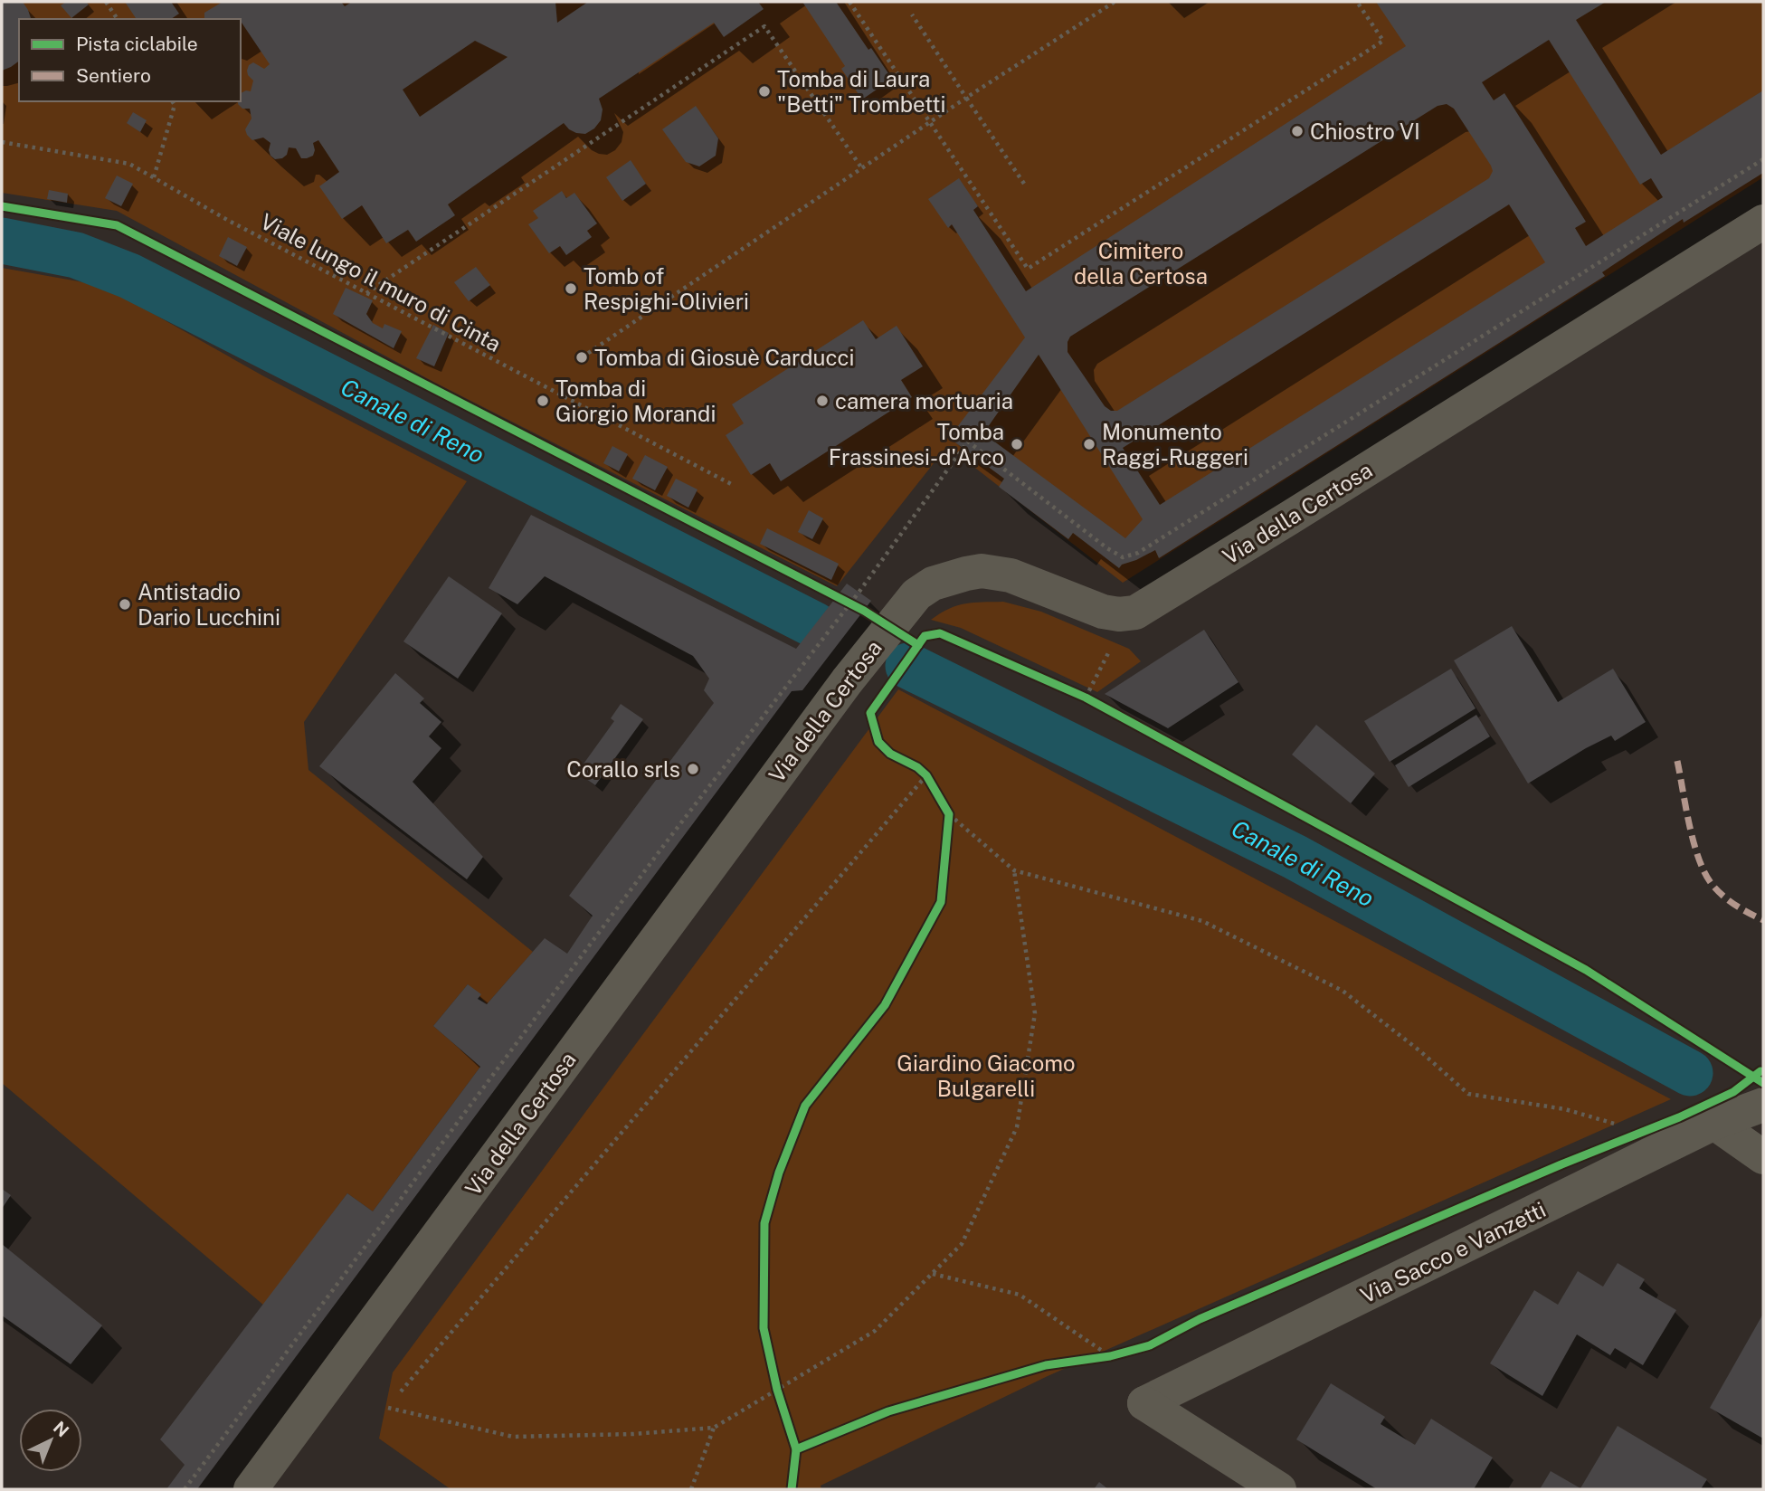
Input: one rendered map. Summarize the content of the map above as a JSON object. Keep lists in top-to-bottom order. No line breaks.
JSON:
{"streets":{"street":["Via della Certosa","Via Sacco e Vanzetti"],"path":["Viale lungo il muro di Cinta"]},"water":["Canale di Reno"],"parks":["Cimitero della Certosa","Giardino Giacomo Bulgarelli"],"places":["Tomba di Laura \"Betti\" Trombetti","Chiostro VI","Tomb of Respighi-Olivieri","Tomba di Giosuè Carducci","Tomba di Giorgio Morandi","camera mortuaria","Tomba Frassinesi-d'Arco","Monumento Raggi-Ruggeri","Antistadio Dario Lucchini","Corallo srls"],"legend":["Pista ciclabile","Sentiero"],"north":"top right"}
